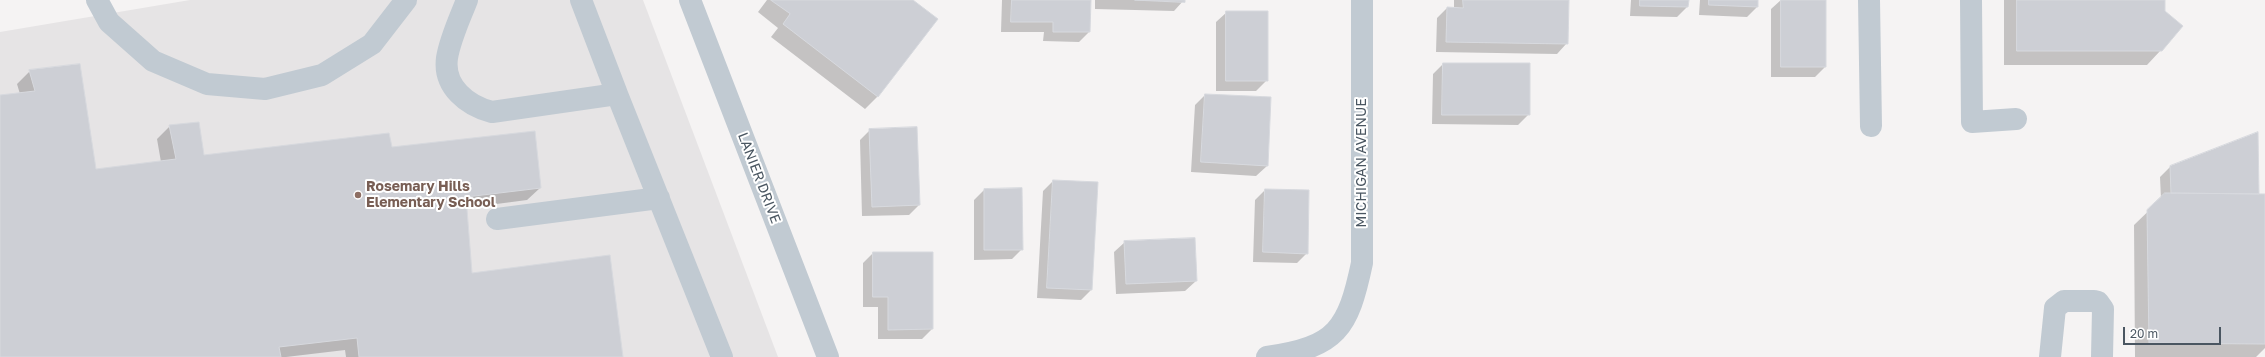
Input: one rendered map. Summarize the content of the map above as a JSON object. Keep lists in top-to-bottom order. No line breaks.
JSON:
{"streets":{"street":["MICHIGAN AVENUE","LANIER DRIVE"]},"places":["Rosemary Hills Elementary School"],"scale_bar":"20 m"}
